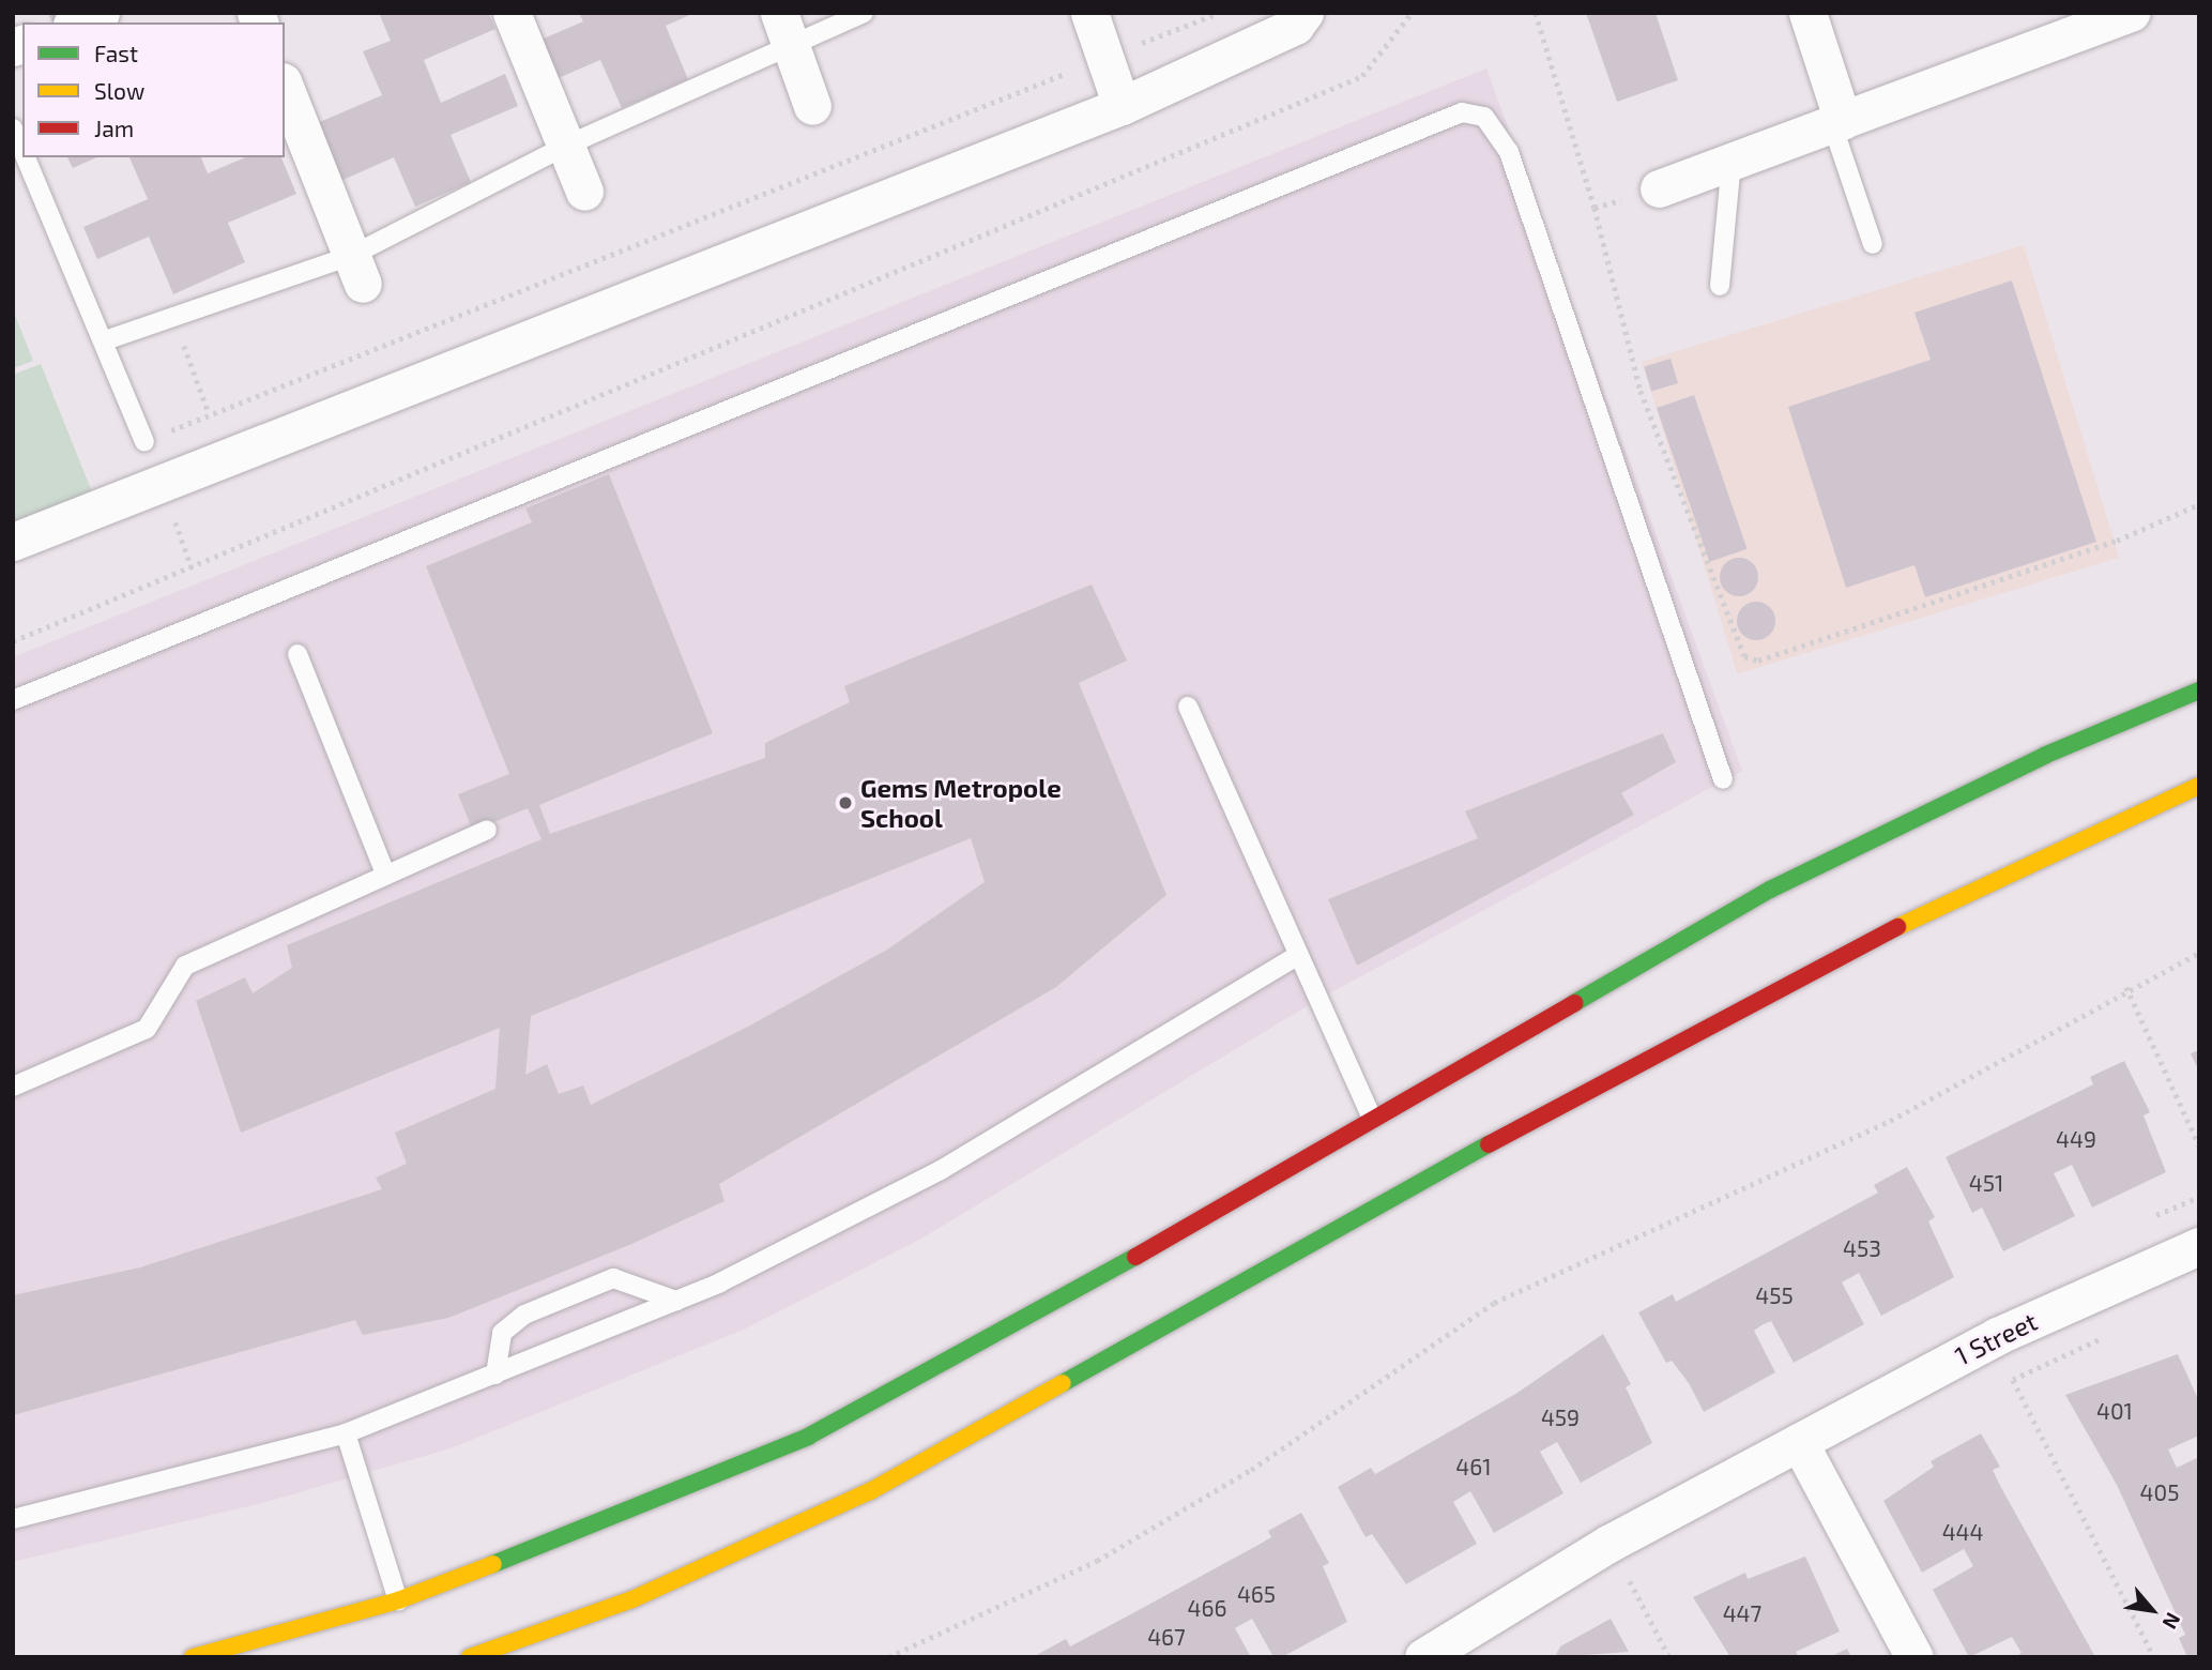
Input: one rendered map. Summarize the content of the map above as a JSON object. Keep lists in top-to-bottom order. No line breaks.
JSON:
{"streets":{"street":["1 Street"]},"places":["Gems Metropole School"],"house_numbers":["449","451","453","455","401","459","461","405","444","465","466","447","467"],"legend":["Fast","Slow","Jam"],"north":"bottom right"}
